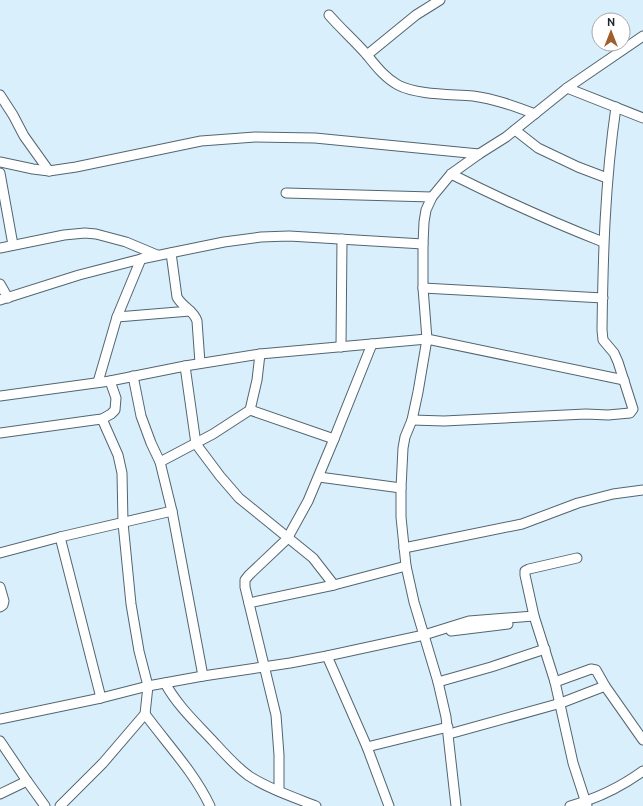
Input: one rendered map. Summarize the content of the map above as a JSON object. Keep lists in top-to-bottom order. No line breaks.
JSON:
{"north":"top"}
